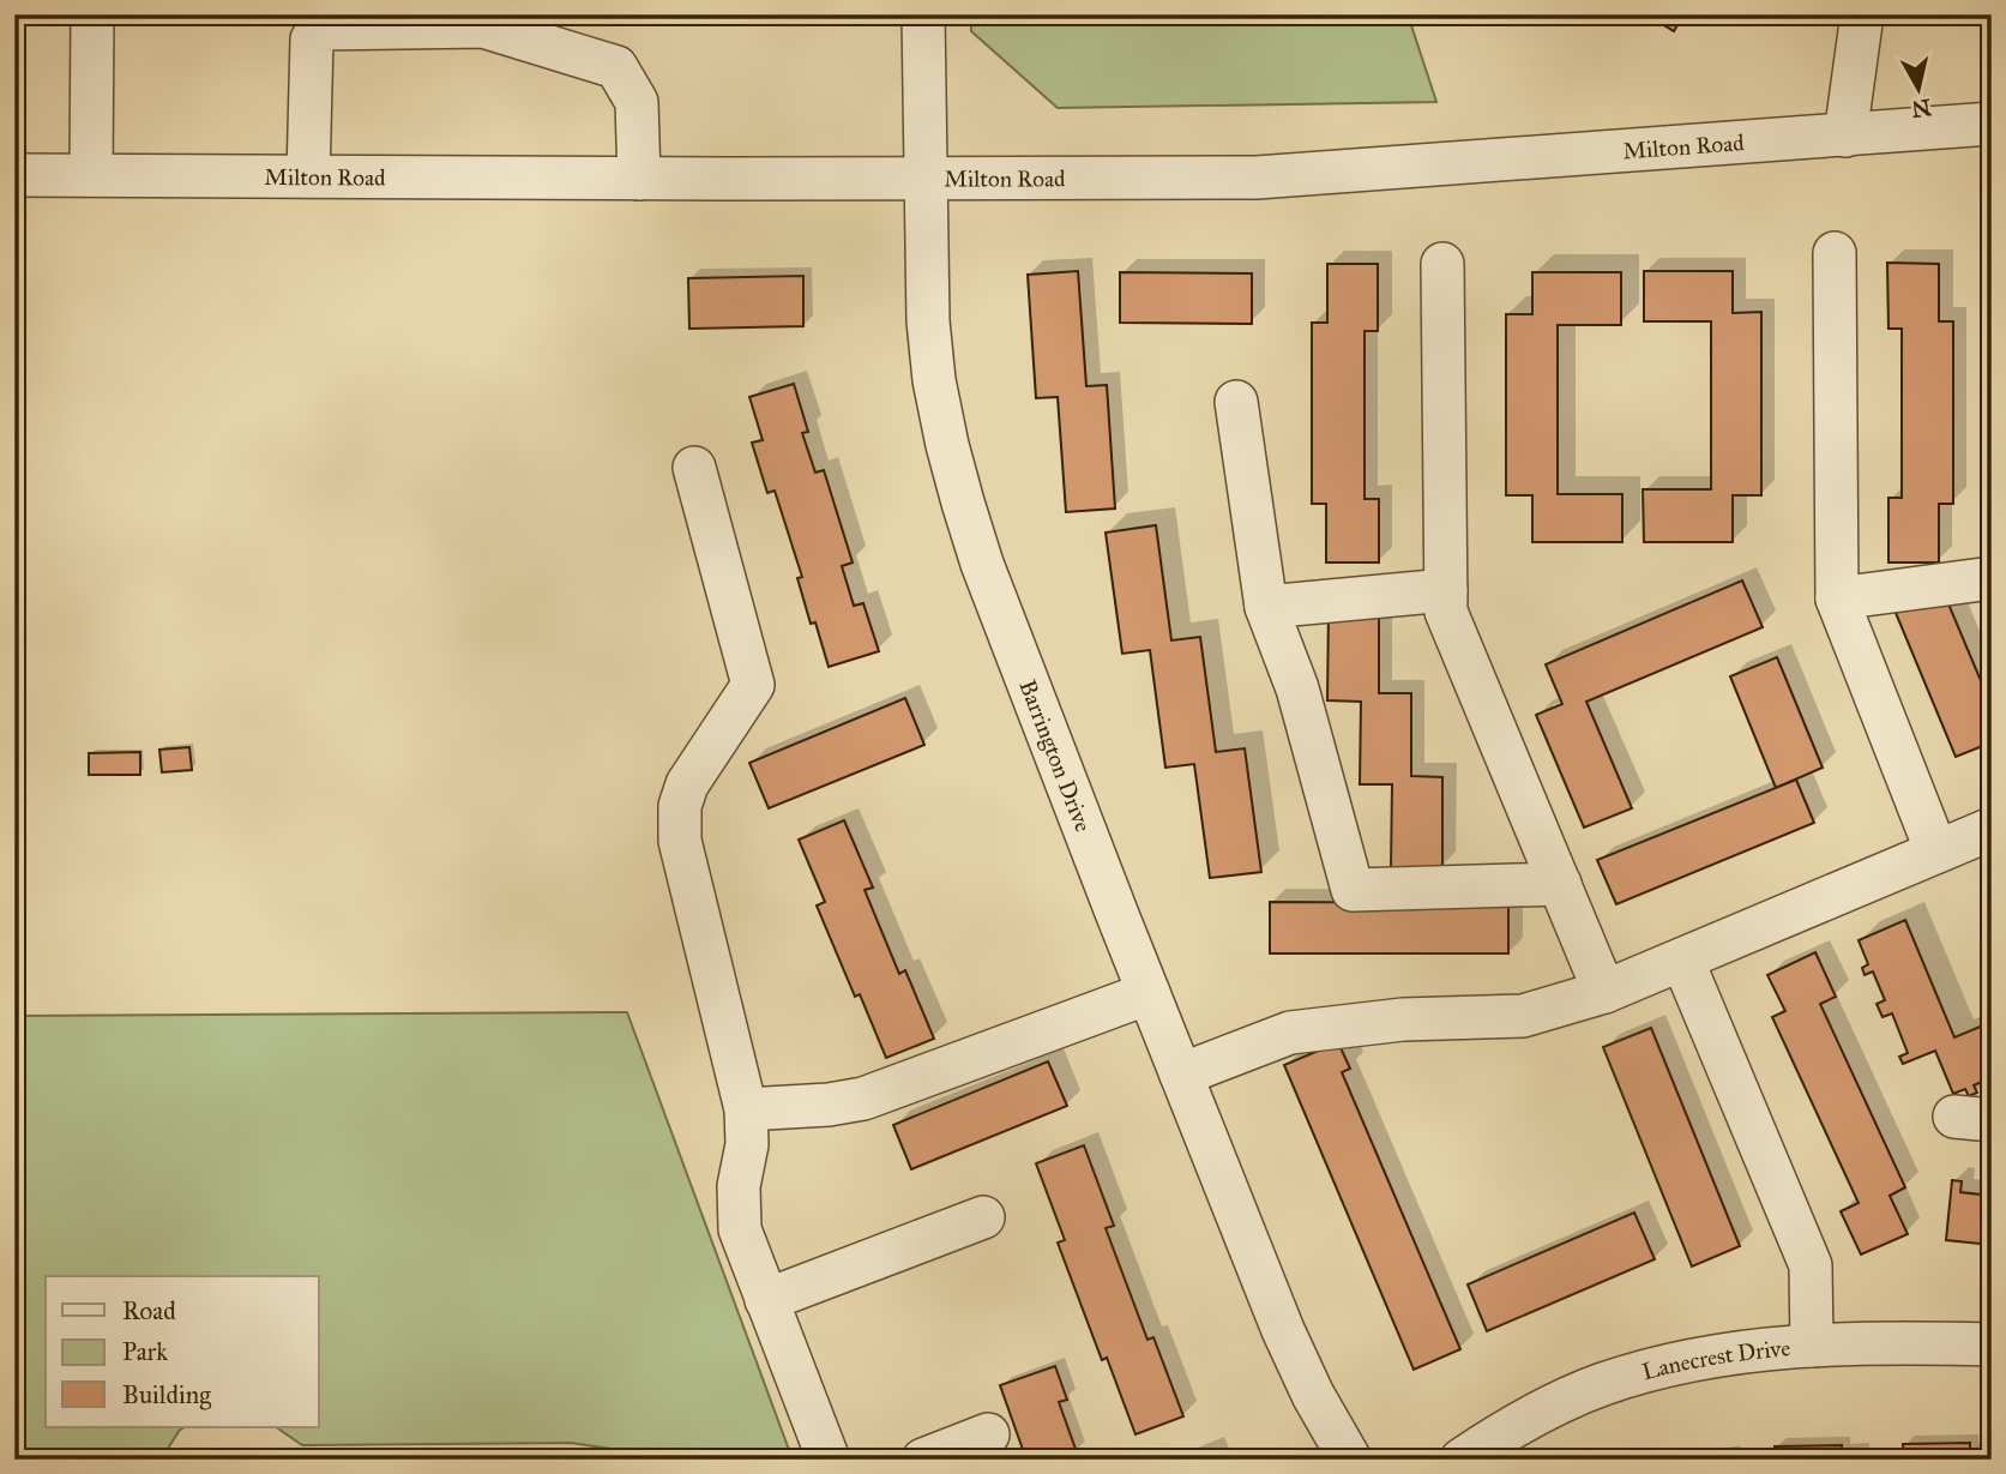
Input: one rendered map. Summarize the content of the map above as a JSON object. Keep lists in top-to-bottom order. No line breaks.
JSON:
{"streets":{"street":["Milton Road","Barrington Drive","Lanecrest Drive"]},"crossings":[["Milton Road","Barrington Drive"]],"legend":["Road","Park","Building"],"north":"bottom"}
